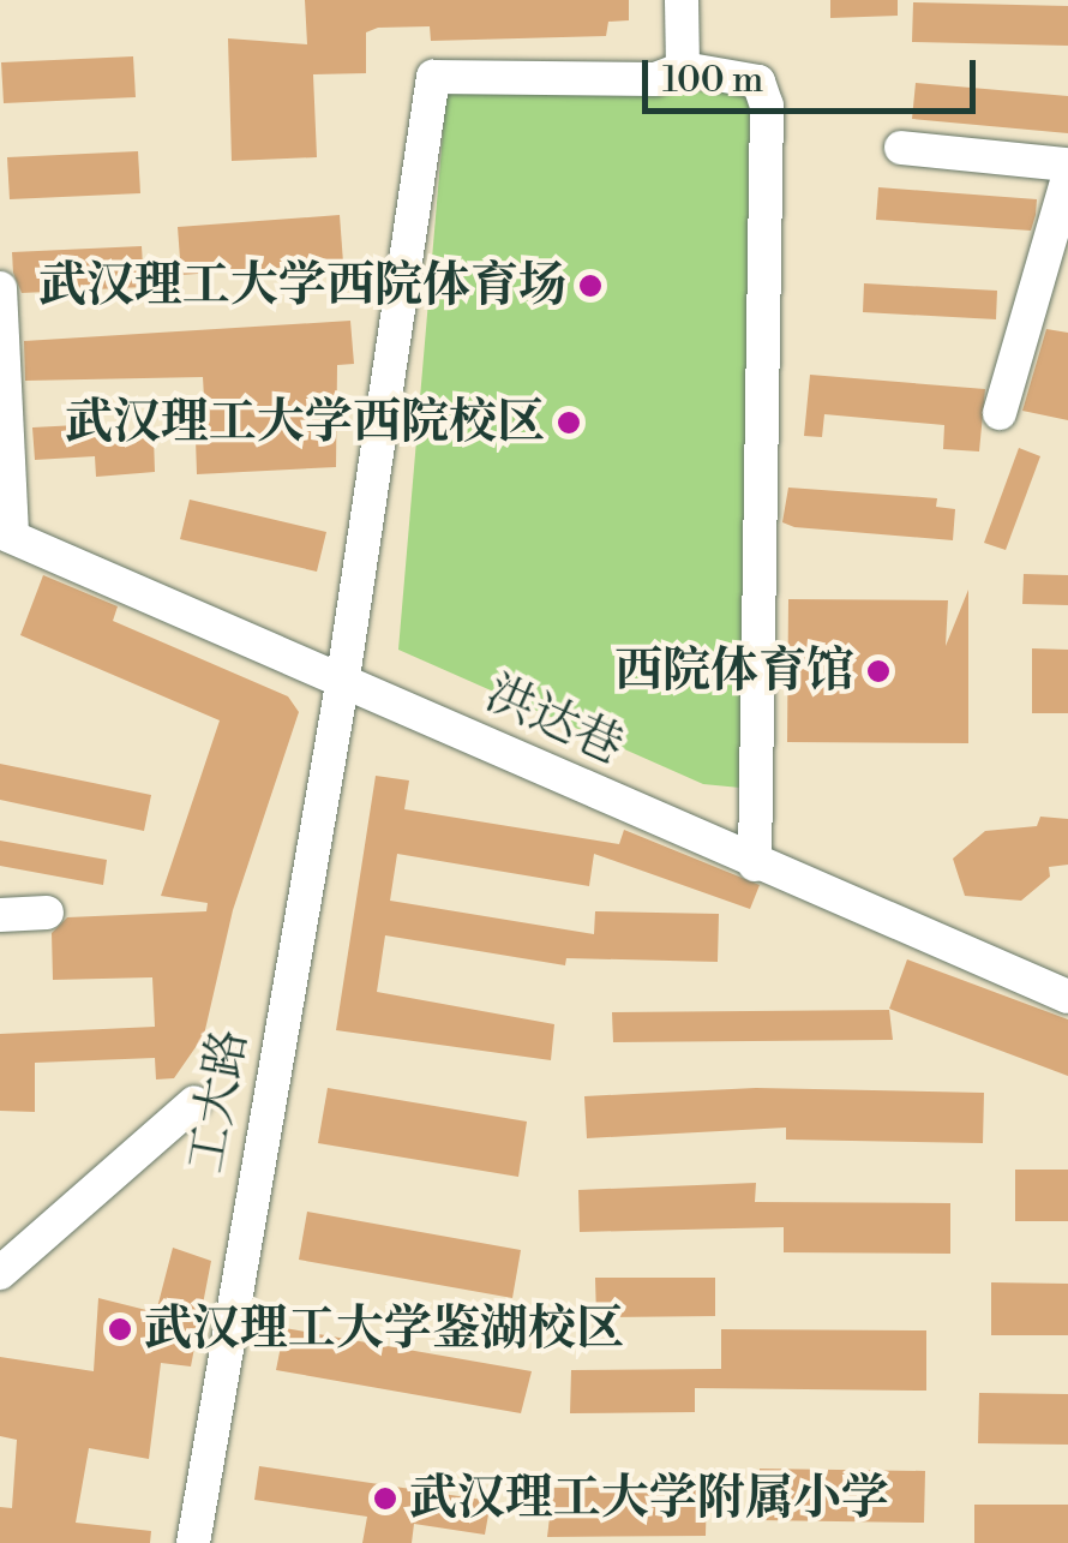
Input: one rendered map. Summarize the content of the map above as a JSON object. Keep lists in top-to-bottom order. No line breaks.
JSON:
{"streets":{"street":["洪达巷","工大路"]},"crossings":[["洪达巷","工大路"]],"places":["武汉理工大学西院体育场","武汉理工大学西院校区","西院体育馆","武汉理工大学鉴湖校区","武汉理工大学附属小学"],"scale_bar":"100 m"}
